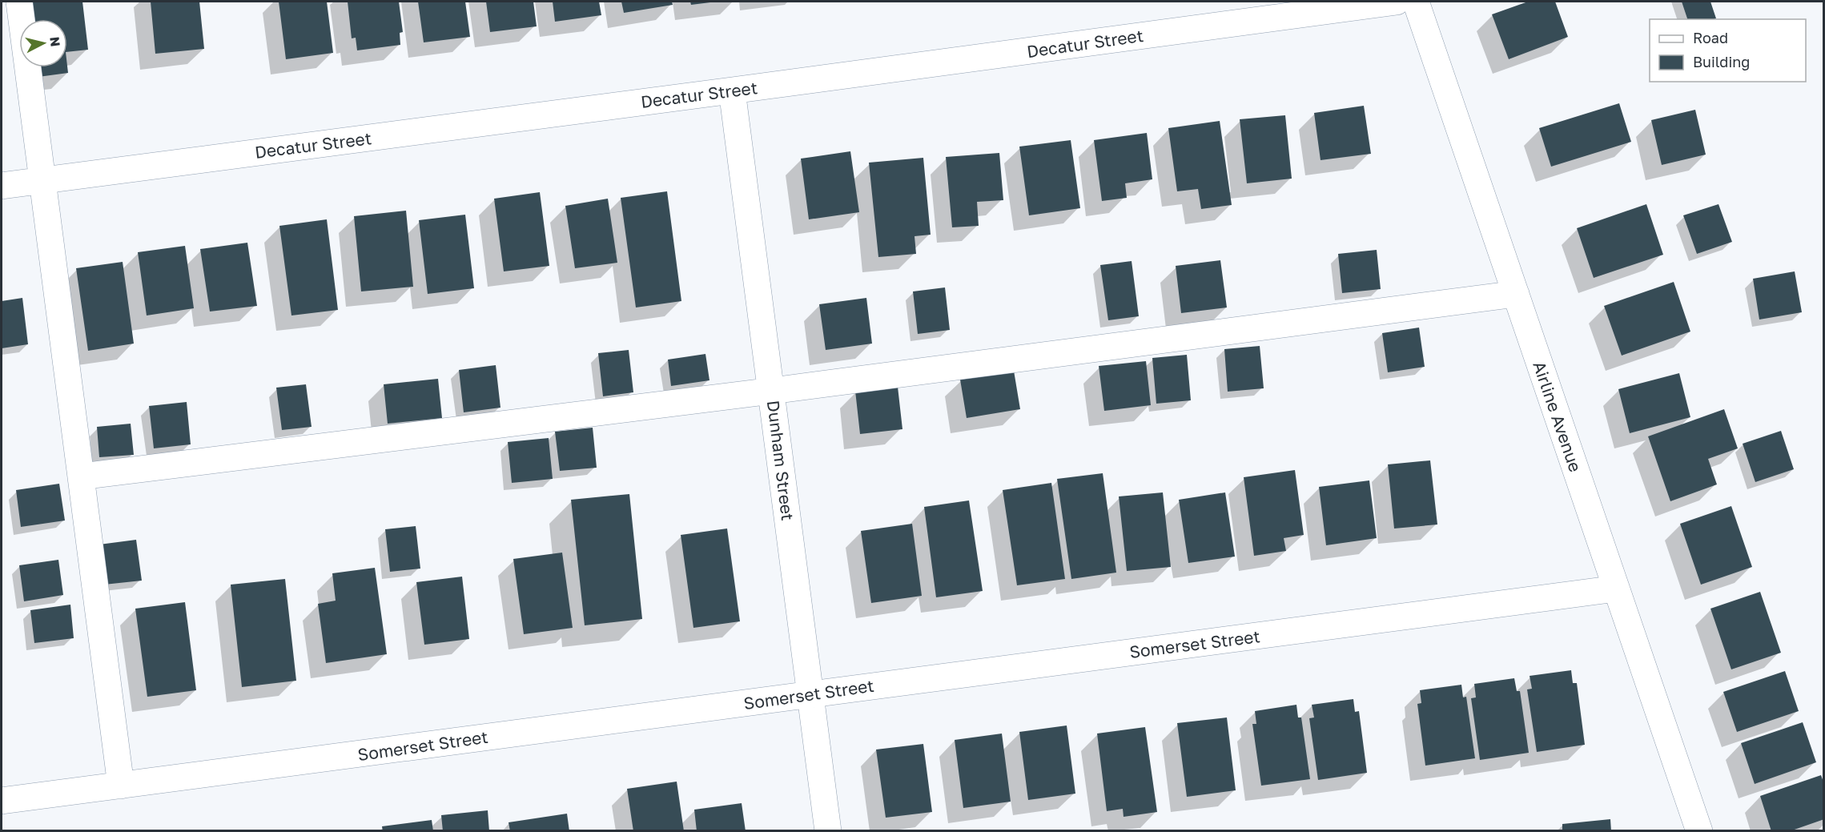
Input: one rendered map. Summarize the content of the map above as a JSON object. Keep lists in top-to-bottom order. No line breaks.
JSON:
{"streets":{"street":["Decatur Street","Airline Avenue","Dunham Street","Somerset Street"]},"crossings":[["Decatur Street","Dunham Street"],["Airline Avenue","Somerset Street"],["Dunham Street","Somerset Street"]],"legend":["Road","Building"],"north":"right"}
